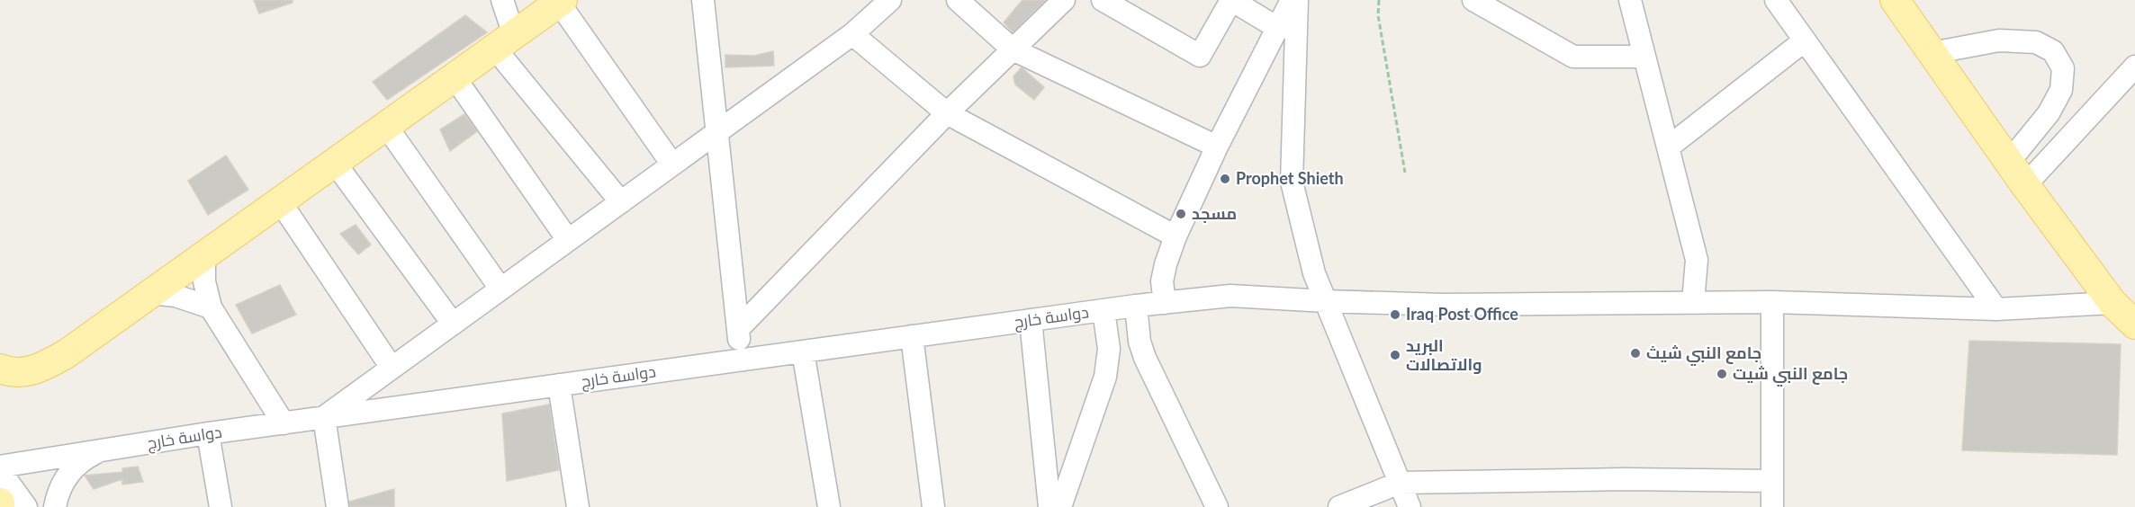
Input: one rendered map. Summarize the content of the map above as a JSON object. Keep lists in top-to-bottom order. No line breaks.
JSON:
{"streets":{"street":["دواسة خارج"]},"places":["Prophet Shieth","مسجد","Iraq Post Office","جامع النبي شيث","البريد والاتصالات","جامع النبي شيت"]}
